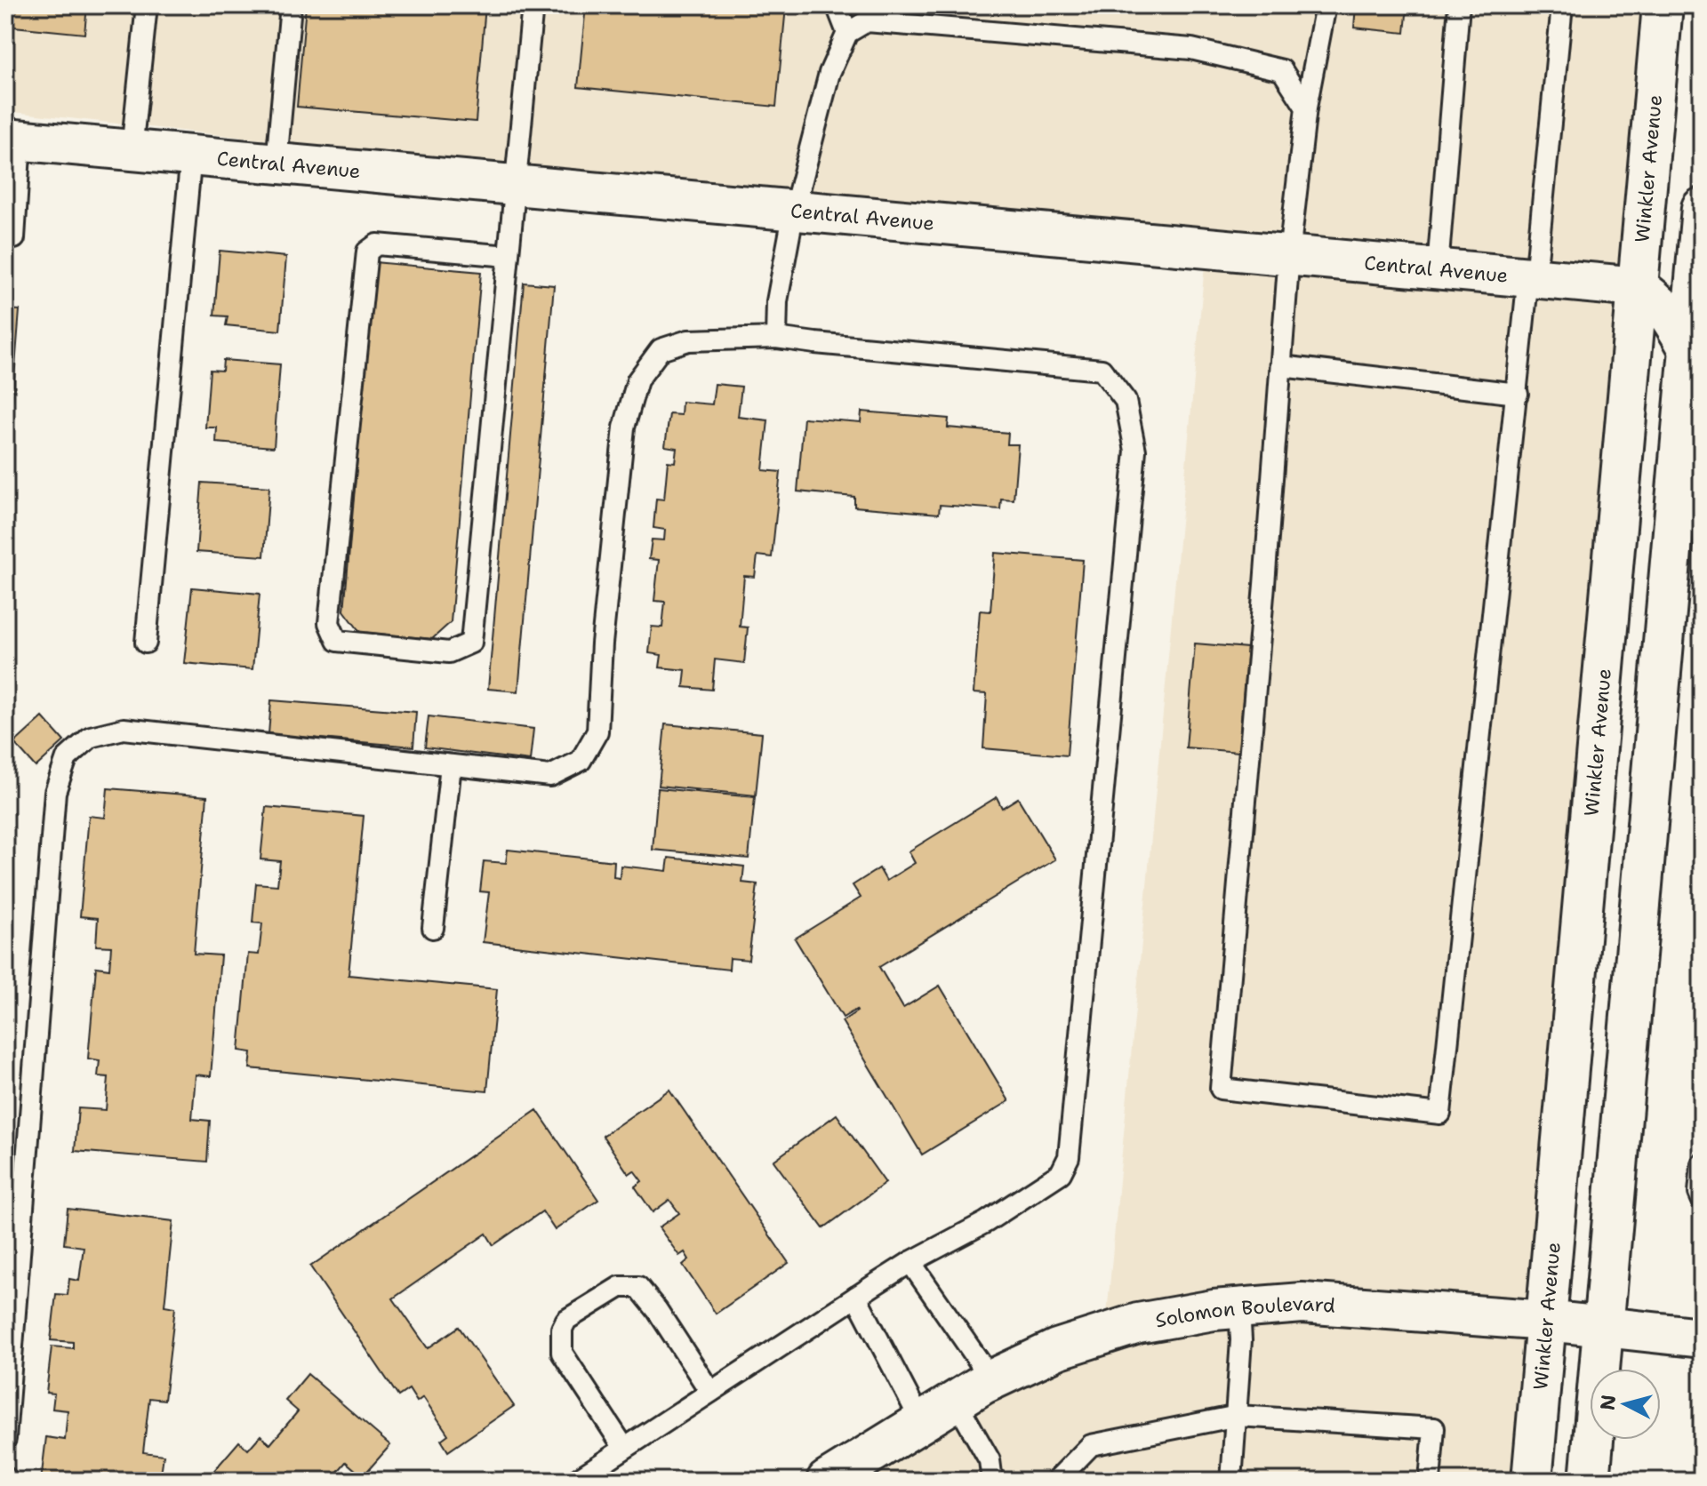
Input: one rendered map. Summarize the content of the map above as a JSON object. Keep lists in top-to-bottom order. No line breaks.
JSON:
{"streets":{"street":["Central Avenue","Winkler Avenue","Solomon Boulevard"]},"crossings":[["Central Avenue","Winkler Avenue"],["Winkler Avenue","Solomon Boulevard"]],"north":"left"}
